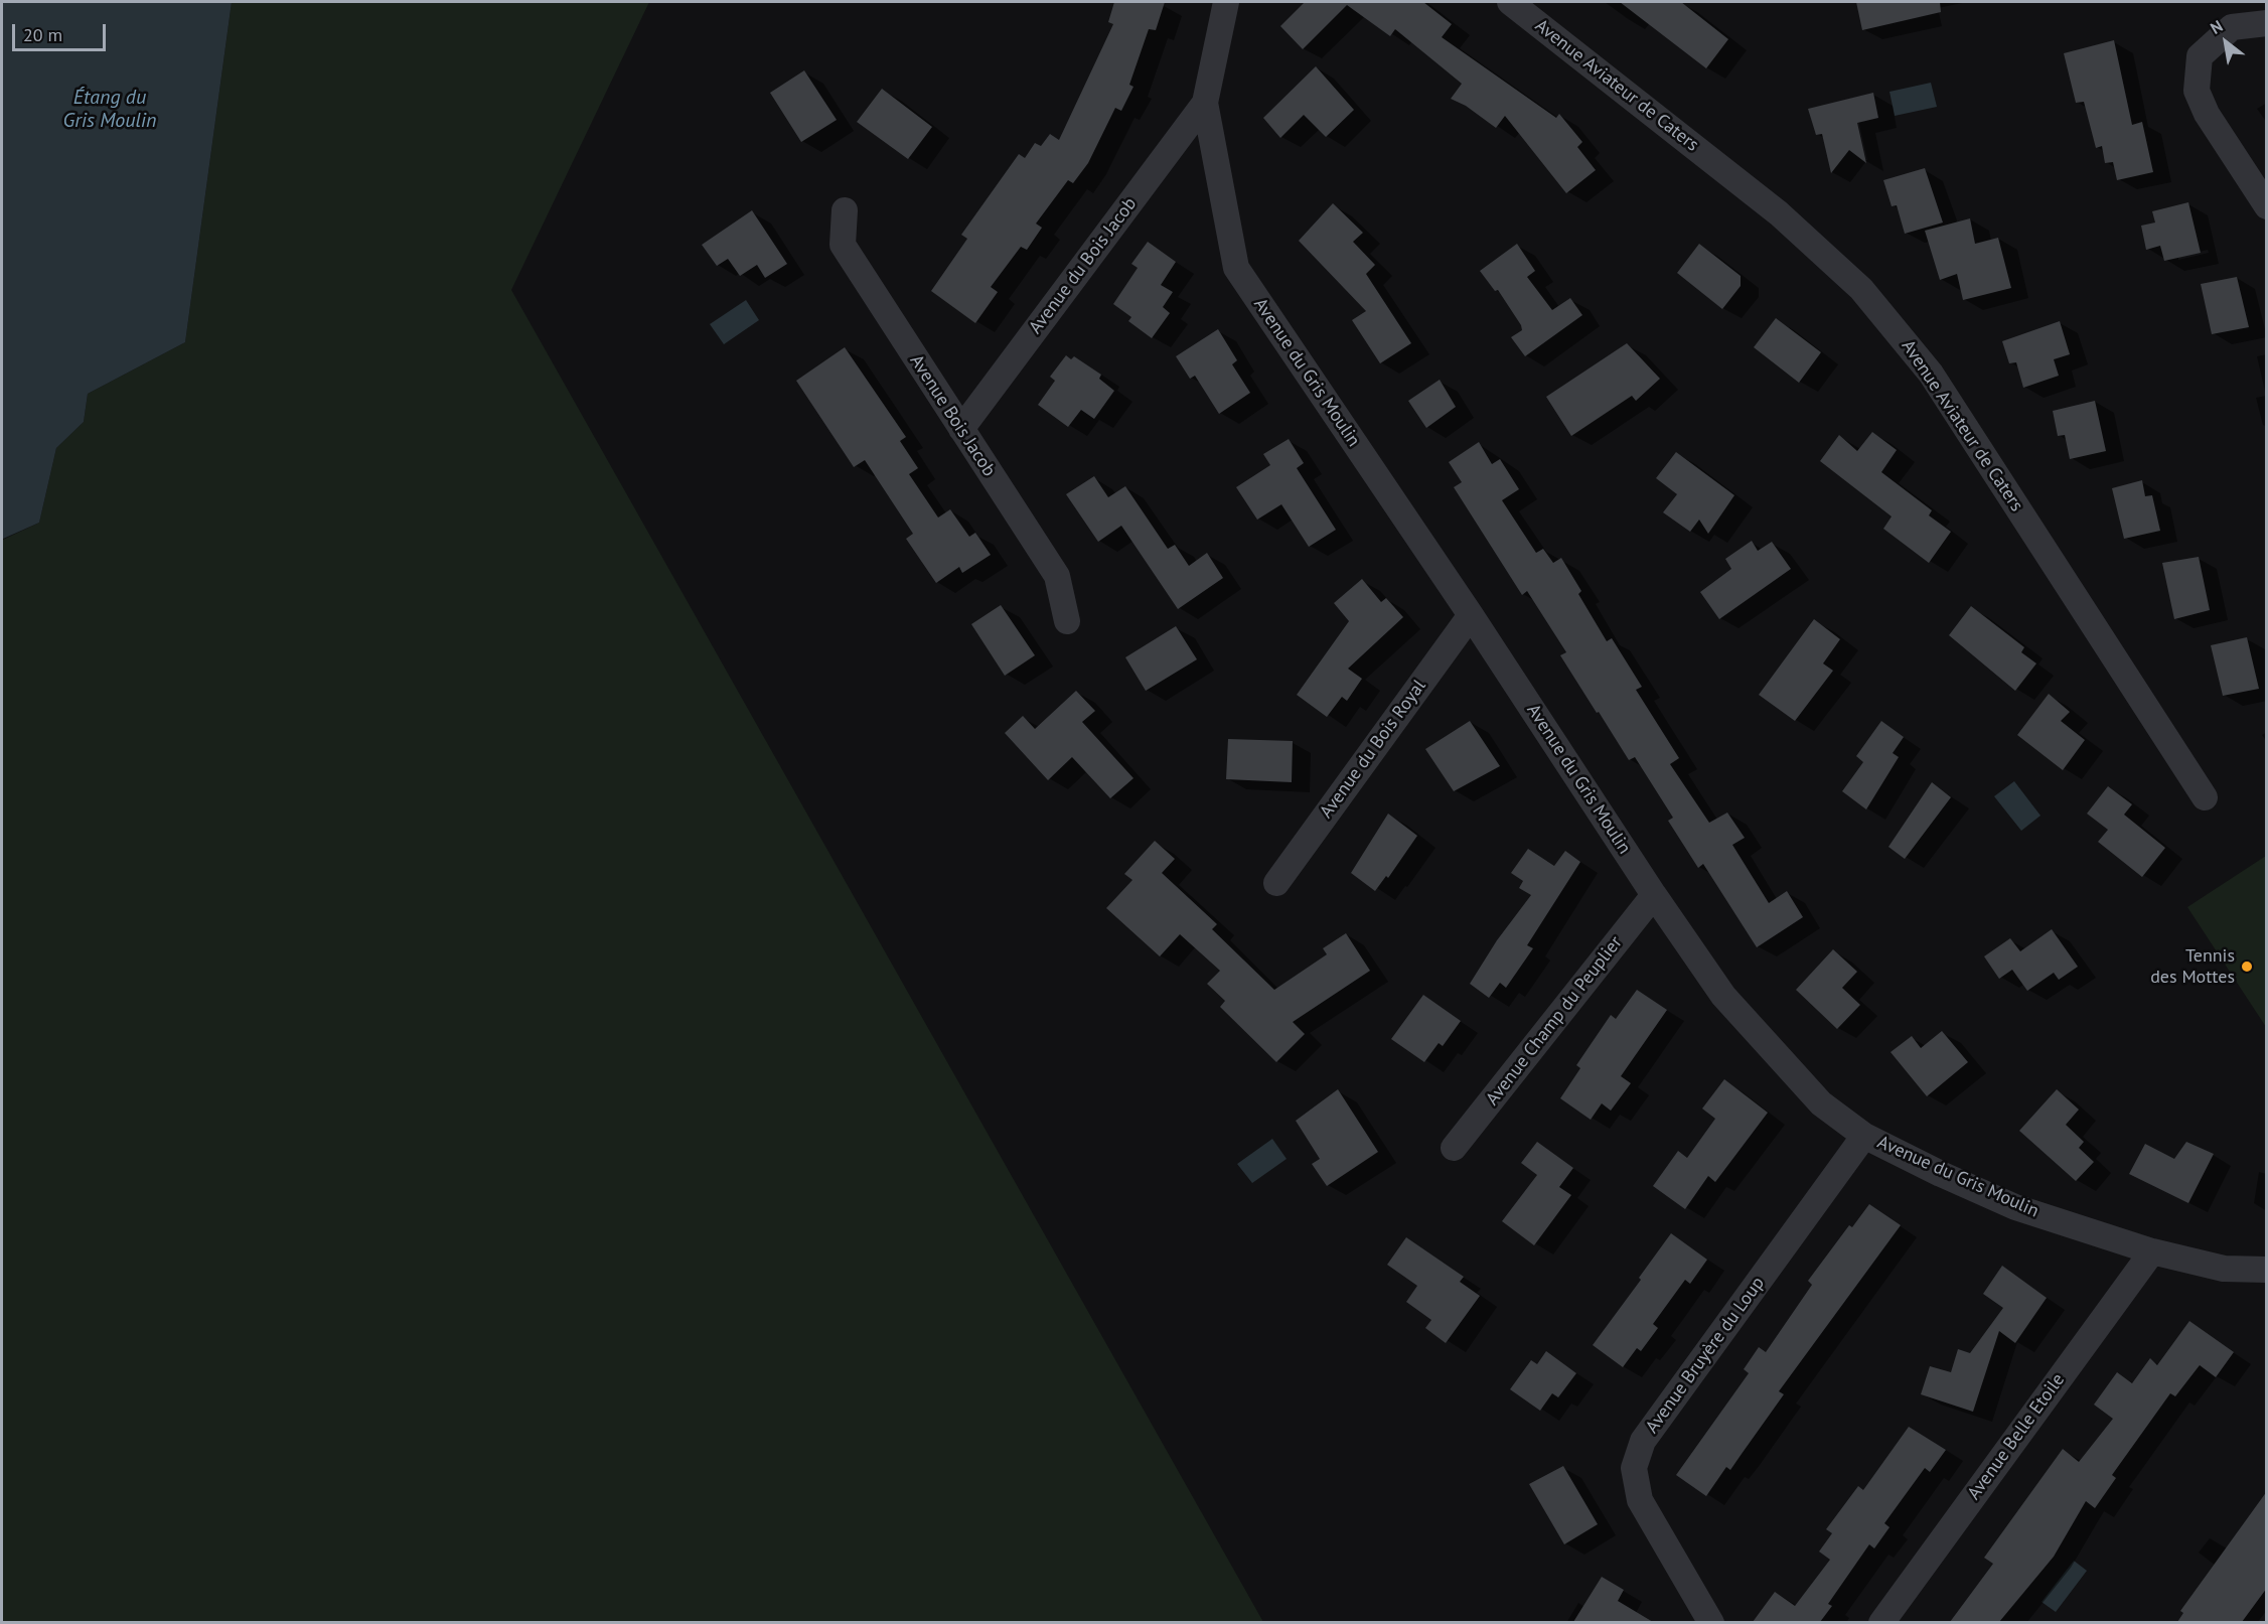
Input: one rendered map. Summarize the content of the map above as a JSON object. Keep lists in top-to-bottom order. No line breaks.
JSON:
{"streets":{"street":["Avenue Aviateur de Caters","Avenue du Bois Jacob","Avenue du Gris Moulin","Avenue Bois Jacob","Avenue du Bois Royal","Avenue Champ du Peuplier","Avenue Bruyère du Loup","Avenue Belle Etoile"]},"crossings":[["Avenue du Bois Jacob","Avenue du Gris Moulin"],["Avenue du Bois Jacob","Avenue Bois Jacob"],["Avenue du Gris Moulin","Avenue du Bois Royal"],["Avenue du Gris Moulin","Avenue Champ du Peuplier"],["Avenue du Gris Moulin","Avenue Bruyère du Loup"],["Avenue du Gris Moulin","Avenue Belle Etoile"]],"water":["Étang du Gris Moulin"],"places":["Tennis des Mottes"],"scale_bar":"20 m","north":"top left"}
